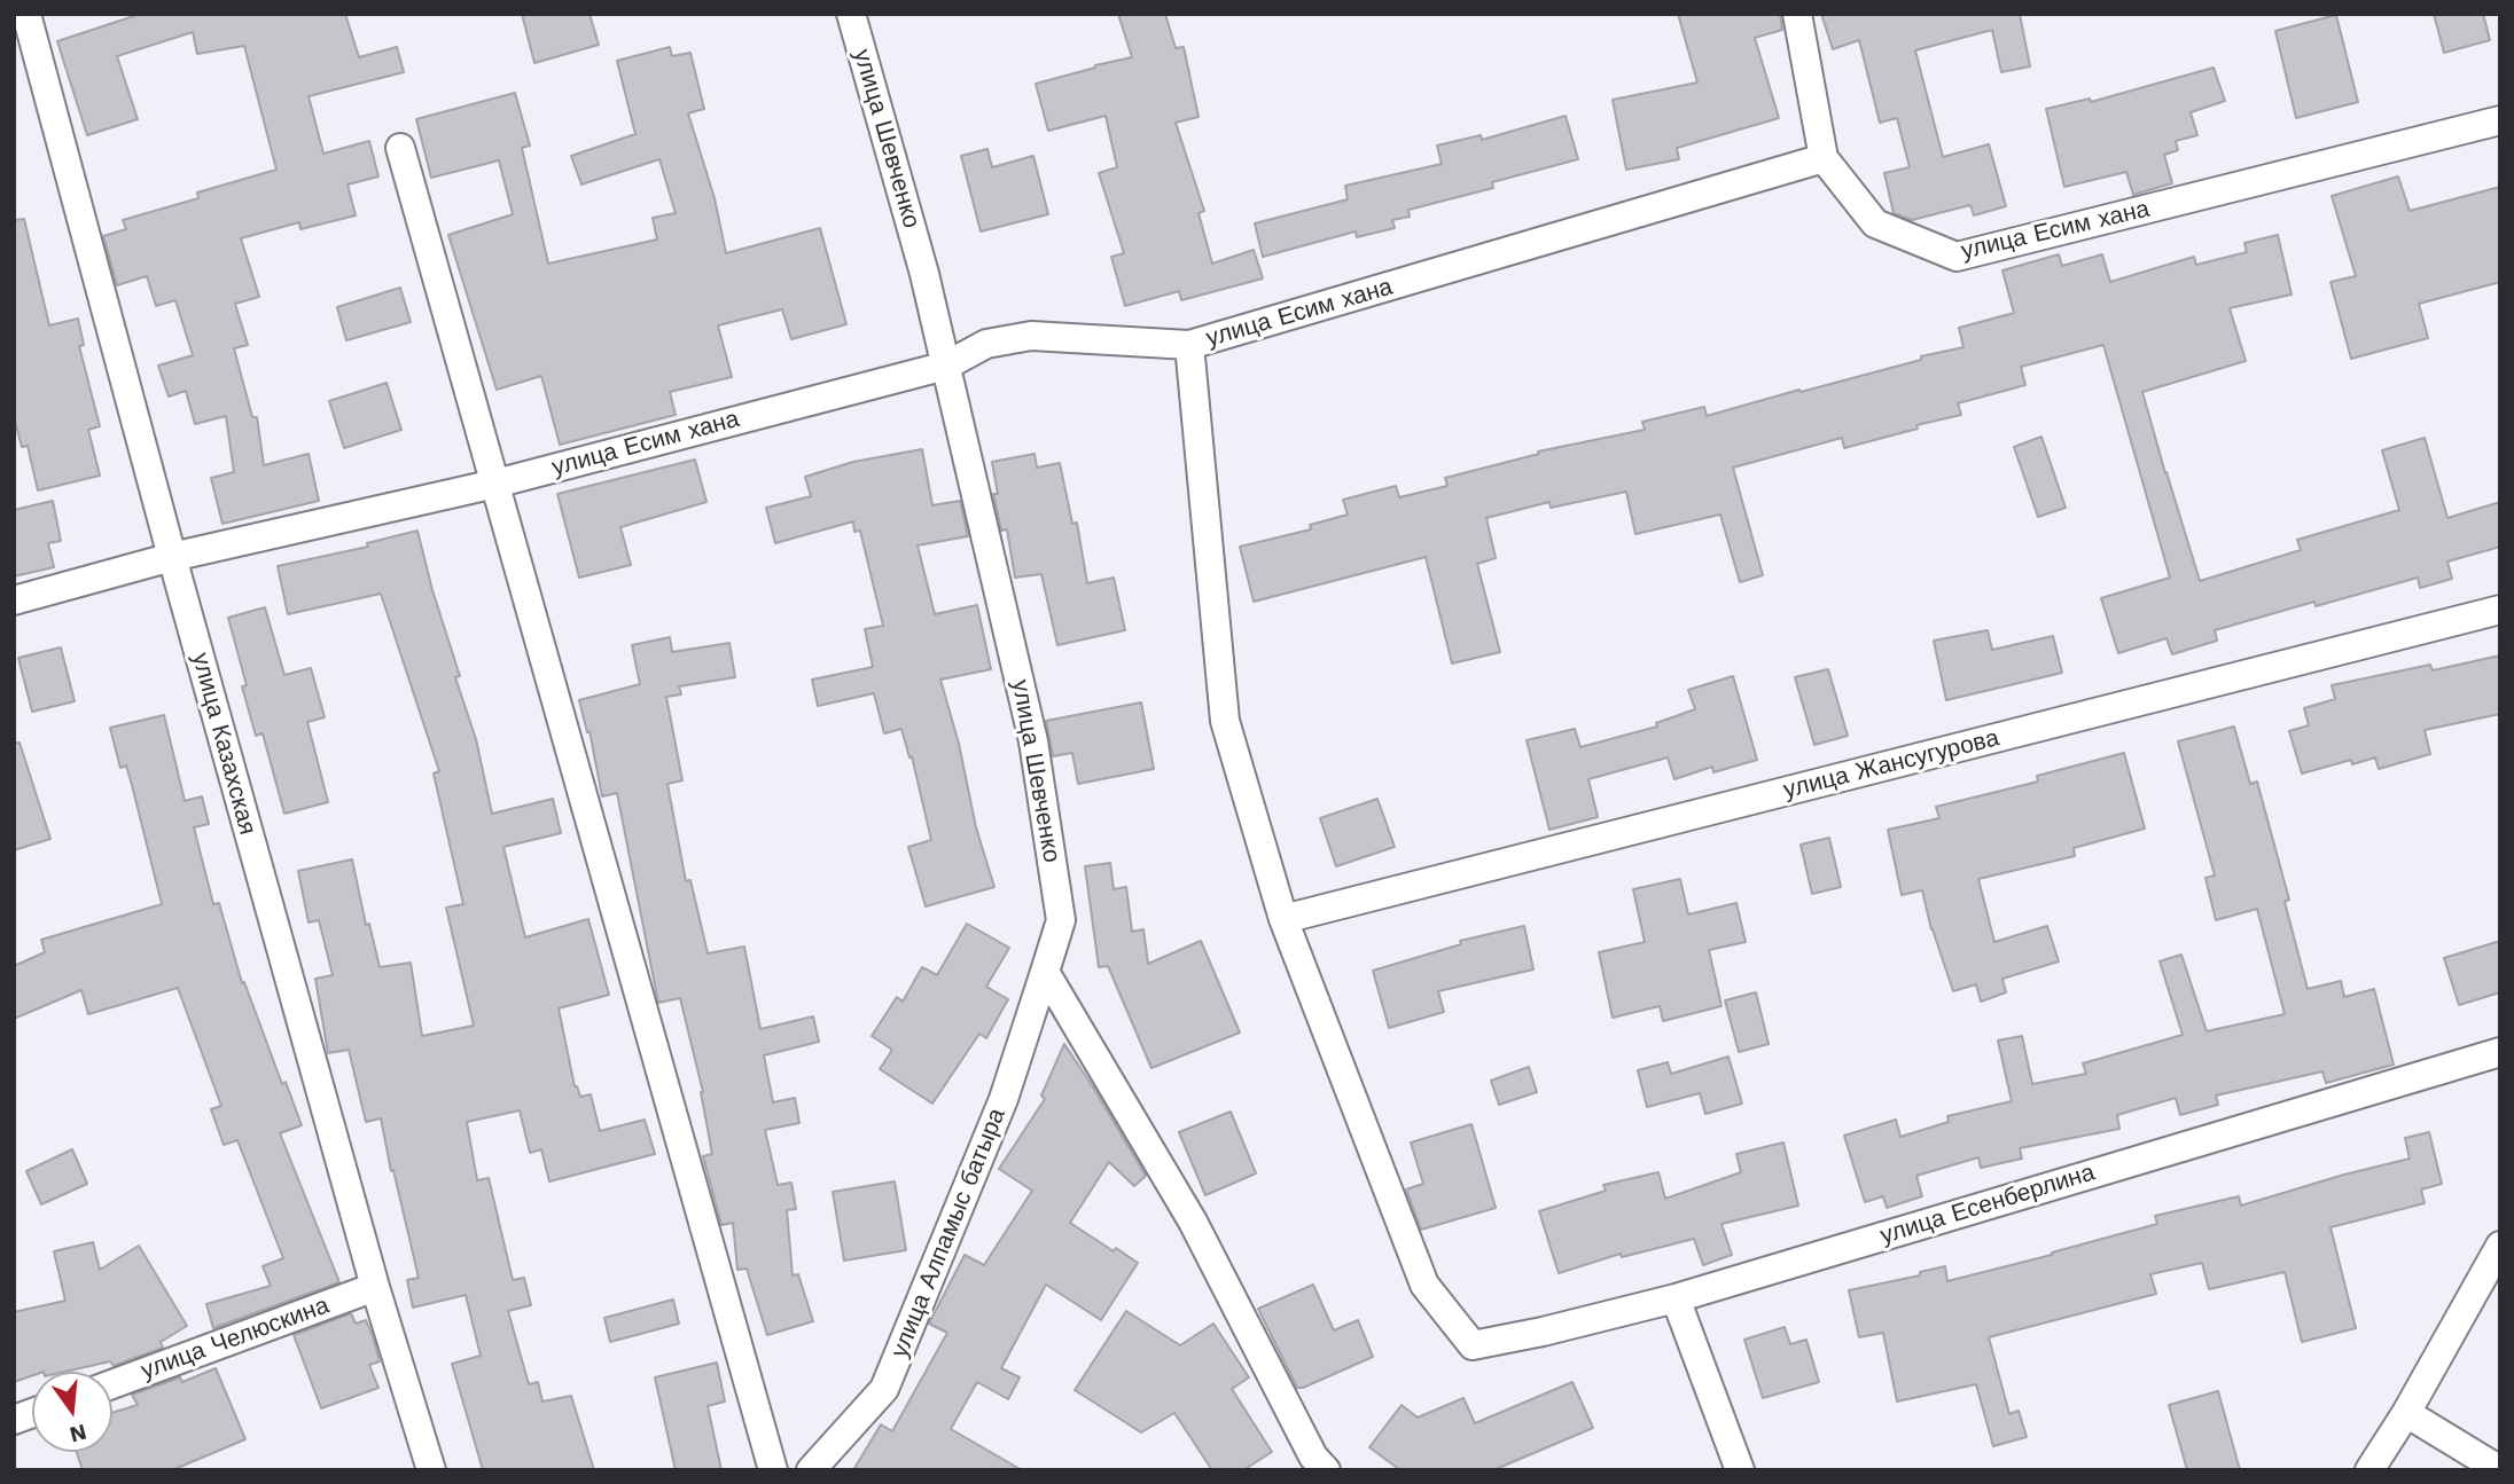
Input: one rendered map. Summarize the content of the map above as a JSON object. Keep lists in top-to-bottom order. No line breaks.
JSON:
{"streets":{"street":["улица Шевченко","улица Есим хана","улица Казахская","улица Жансугурова","улица Есенберлина","улица Алпамыс батыра","улица Челюскина"]},"crossings":[["улица Шевченко","улица Есим хана"],["улица Шевченко","улица Алпамыс батыра"],["улица Есим хана","улица Казахская"],["улица Казахская","улица Челюскина"],["улица Жансугурова","улица Есенберлина"]],"north":"bottom"}
